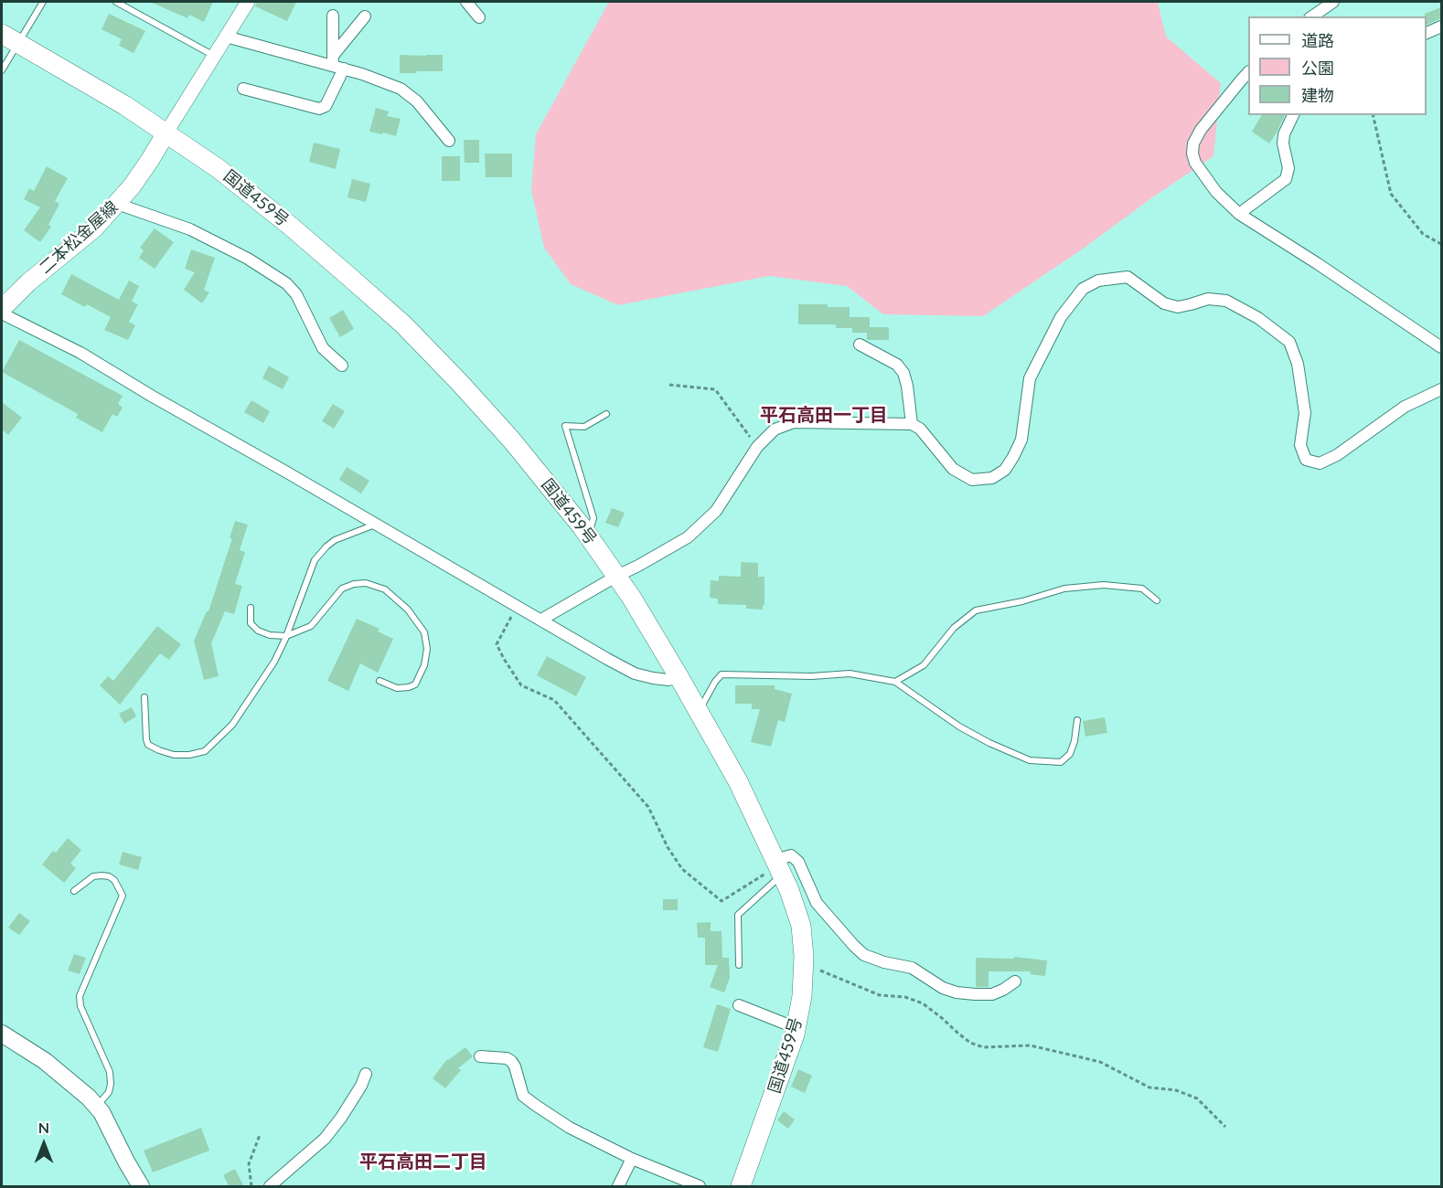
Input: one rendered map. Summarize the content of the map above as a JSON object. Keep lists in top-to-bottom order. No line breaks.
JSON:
{"streets":{"highway":["国道459号"],"main road":["二本松金屋線"]},"crossings":[["国道459号","二本松金屋線"]],"districts":["平石高田一丁目","平石高田二丁目"],"legend":["道路","公園","建物"],"north":"top"}
